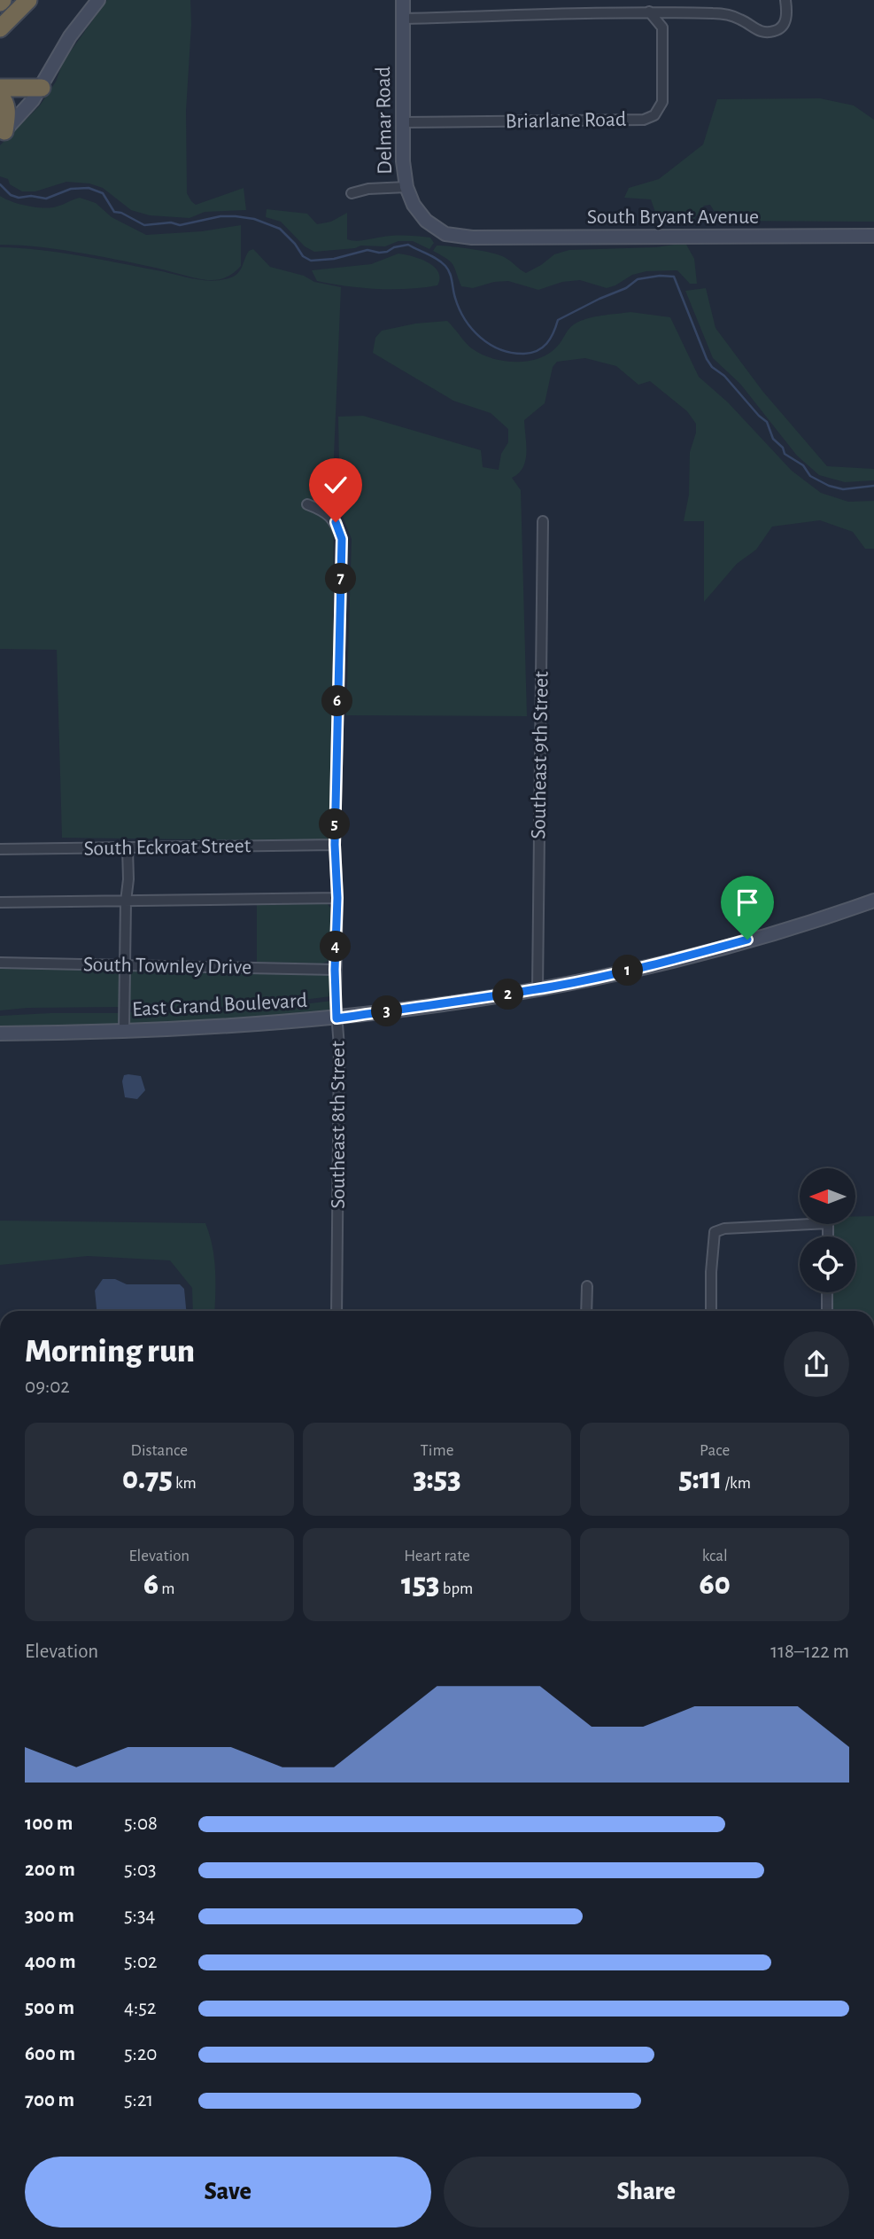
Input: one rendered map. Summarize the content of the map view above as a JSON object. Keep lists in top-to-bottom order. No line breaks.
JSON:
{"streets":{"street":["Delmar Road","Briarlane Road","South Bryant Avenue","Southeast 9th Street","South Eckroat Street","South Townley Drive","East Grand Boulevard","Southeast 8th Street"]},"crossings":[["Delmar Road","Briarlane Road"],["Delmar Road","South Bryant Avenue"],["Southeast 9th Street","East Grand Boulevard"],["South Eckroat Street","Southeast 8th Street"],["South Townley Drive","Southeast 8th Street"],["East Grand Boulevard","Southeast 8th Street"]],"north":"left","page":{"pins":["7","6","5","4","1","2","3"],"heading":["Morning run","09:02"],"stats":[["Distance","0.75 km"],["Time","3:53"],["Pace","5:11 /km"],["Elevation","6 m"],["Heart rate","153 bpm"],["kcal","60"]],"chart":["Elevation","118–122 m"],"list":[{"name":"100 m","note":"5:08"},{"name":"200 m","note":"5:03"},{"name":"300 m","note":"5:34"},{"name":"400 m","note":"5:02"},{"name":"500 m","note":"4:52"},{"name":"600 m","note":"5:20"},{"name":"700 m","note":"5:21"}],"buttons":["Save","Share"]}}
